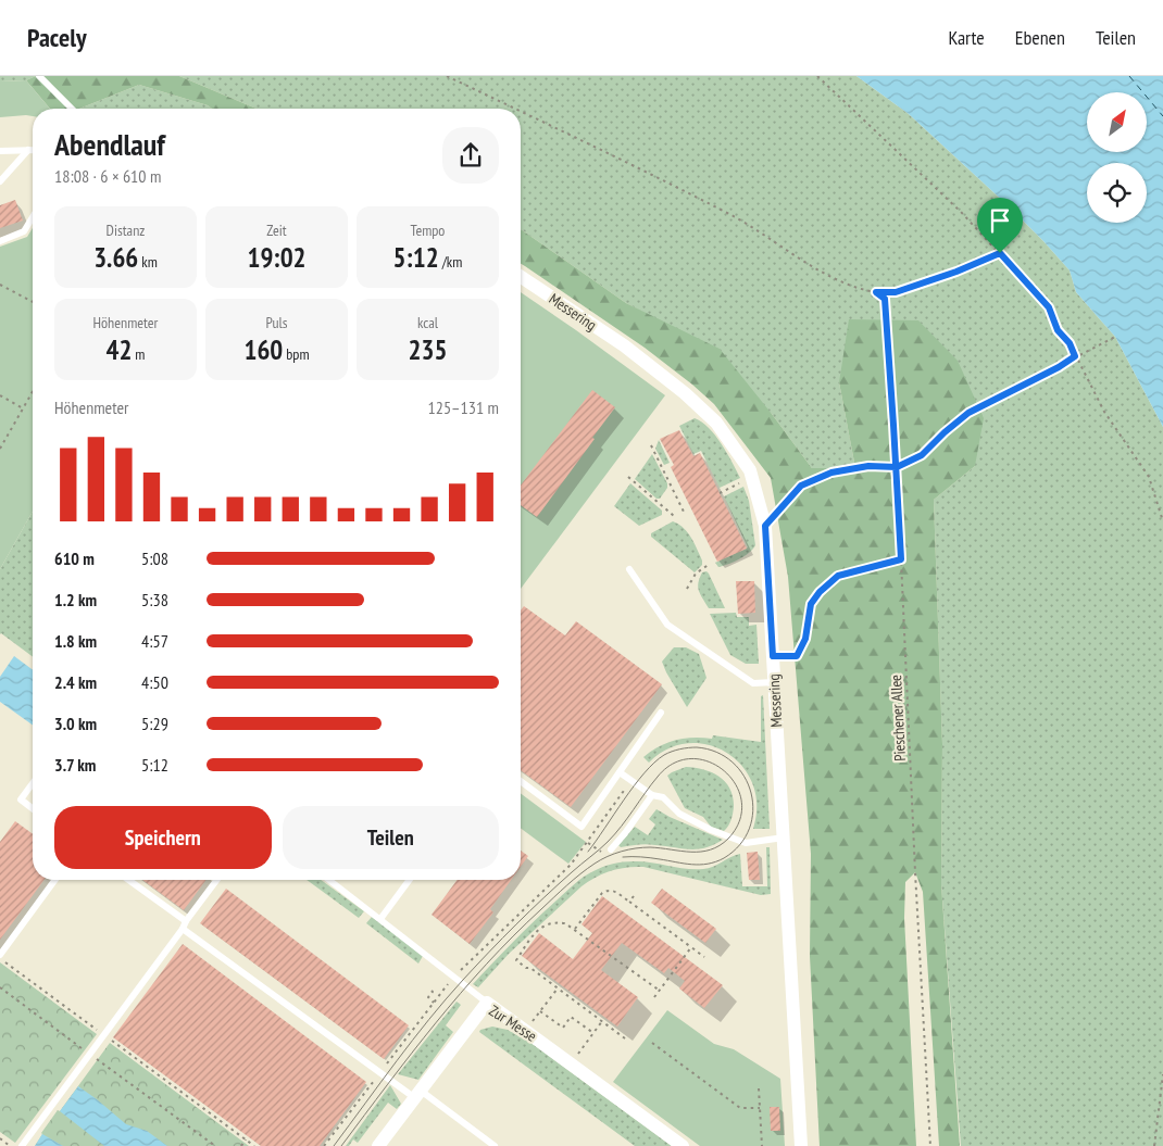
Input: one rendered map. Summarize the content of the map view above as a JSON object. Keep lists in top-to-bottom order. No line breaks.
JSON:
{"streets":{"street":["Messering","Zur Messe"],"path":["Pieschener Allee"]},"north":"top right","page":{"header":"Pacely","nav":["Karte","Ebenen","Teilen"],"heading":["Abendlauf","18:08 · 6 × 610 m"],"stats":[["Distanz","3.66 km"],["Zeit","19:02"],["Tempo","5:12 /km"],["Höhenmeter","42 m"],["Puls","160 bpm"],["kcal","235"]],"chart":["Höhenmeter","125–131 m"],"list":[{"name":"610 m","note":"5:08"},{"name":"1.2 km","note":"5:38"},{"name":"1.8 km","note":"4:57"},{"name":"2.4 km","note":"4:50"},{"name":"3.0 km","note":"5:29"},{"name":"3.7 km","note":"5:12"}],"buttons":["Speichern","Teilen"]}}
